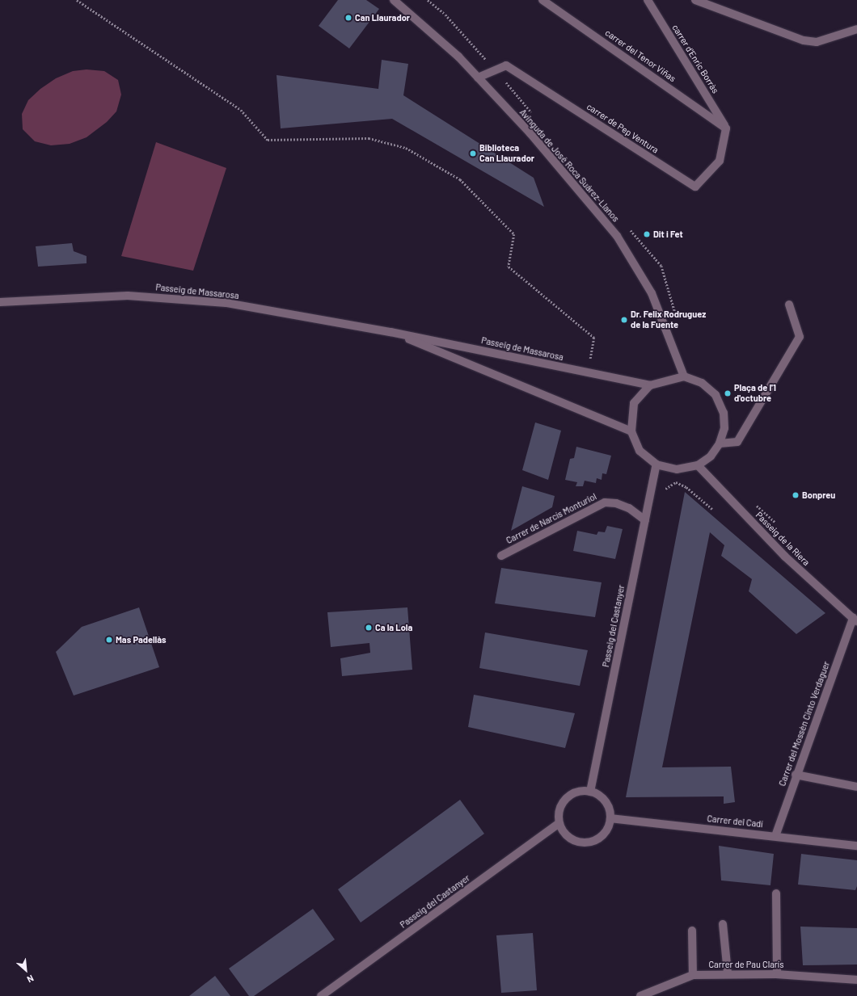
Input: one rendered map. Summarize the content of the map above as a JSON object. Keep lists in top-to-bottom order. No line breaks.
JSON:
{"streets":{"street":["carrer del Tenor Viñas","carrer d'Enric Borràs","carrer de Pep Ventura","Avinguda de José Roca Suárez-Llanos","Passeig de Massarosa","Carrer de Narcís Monturiol","Passeig de la Riera","Passeig del Castanyer","Carrer del Mossèn Cinto Verdaguer","Carrer del Cadí","Carrer de Pau Clarís"]},"crossings":[["carrer del Tenor Viñas","carrer d'Enric Borràs"],["carrer del Tenor Viñas","carrer de Pep Ventura"],["carrer d'Enric Borràs","carrer de Pep Ventura"],["carrer de Pep Ventura","Avinguda de José Roca Suárez-Llanos"],["Avinguda de José Roca Suárez-Llanos","Passeig de Massarosa"],["Avinguda de José Roca Suárez-Llanos","Passeig de la Riera"],["Avinguda de José Roca Suárez-Llanos","Passeig del Castanyer"],["Passeig de Massarosa","Passeig de la Riera"],["Passeig de Massarosa","Passeig del Castanyer"],["Carrer de Narcís Monturiol","Passeig del Castanyer"],["Passeig de la Riera","Passeig del Castanyer"],["Passeig de la Riera","Carrer del Mossèn Cinto Verdaguer"],["Passeig del Castanyer","Carrer del Cadí"],["Carrer del Mossèn Cinto Verdaguer","Carrer del Cadí"]],"places":["Can Llaurador","Biblioteca Can Llaurador","Dit i Fet","Dr. Felix Rodruguez de la Fuente","Plaça de l'1 d'octubre","Bonpreu","Ca la Lola","Mas Padellàs"],"north":"bottom right"}
